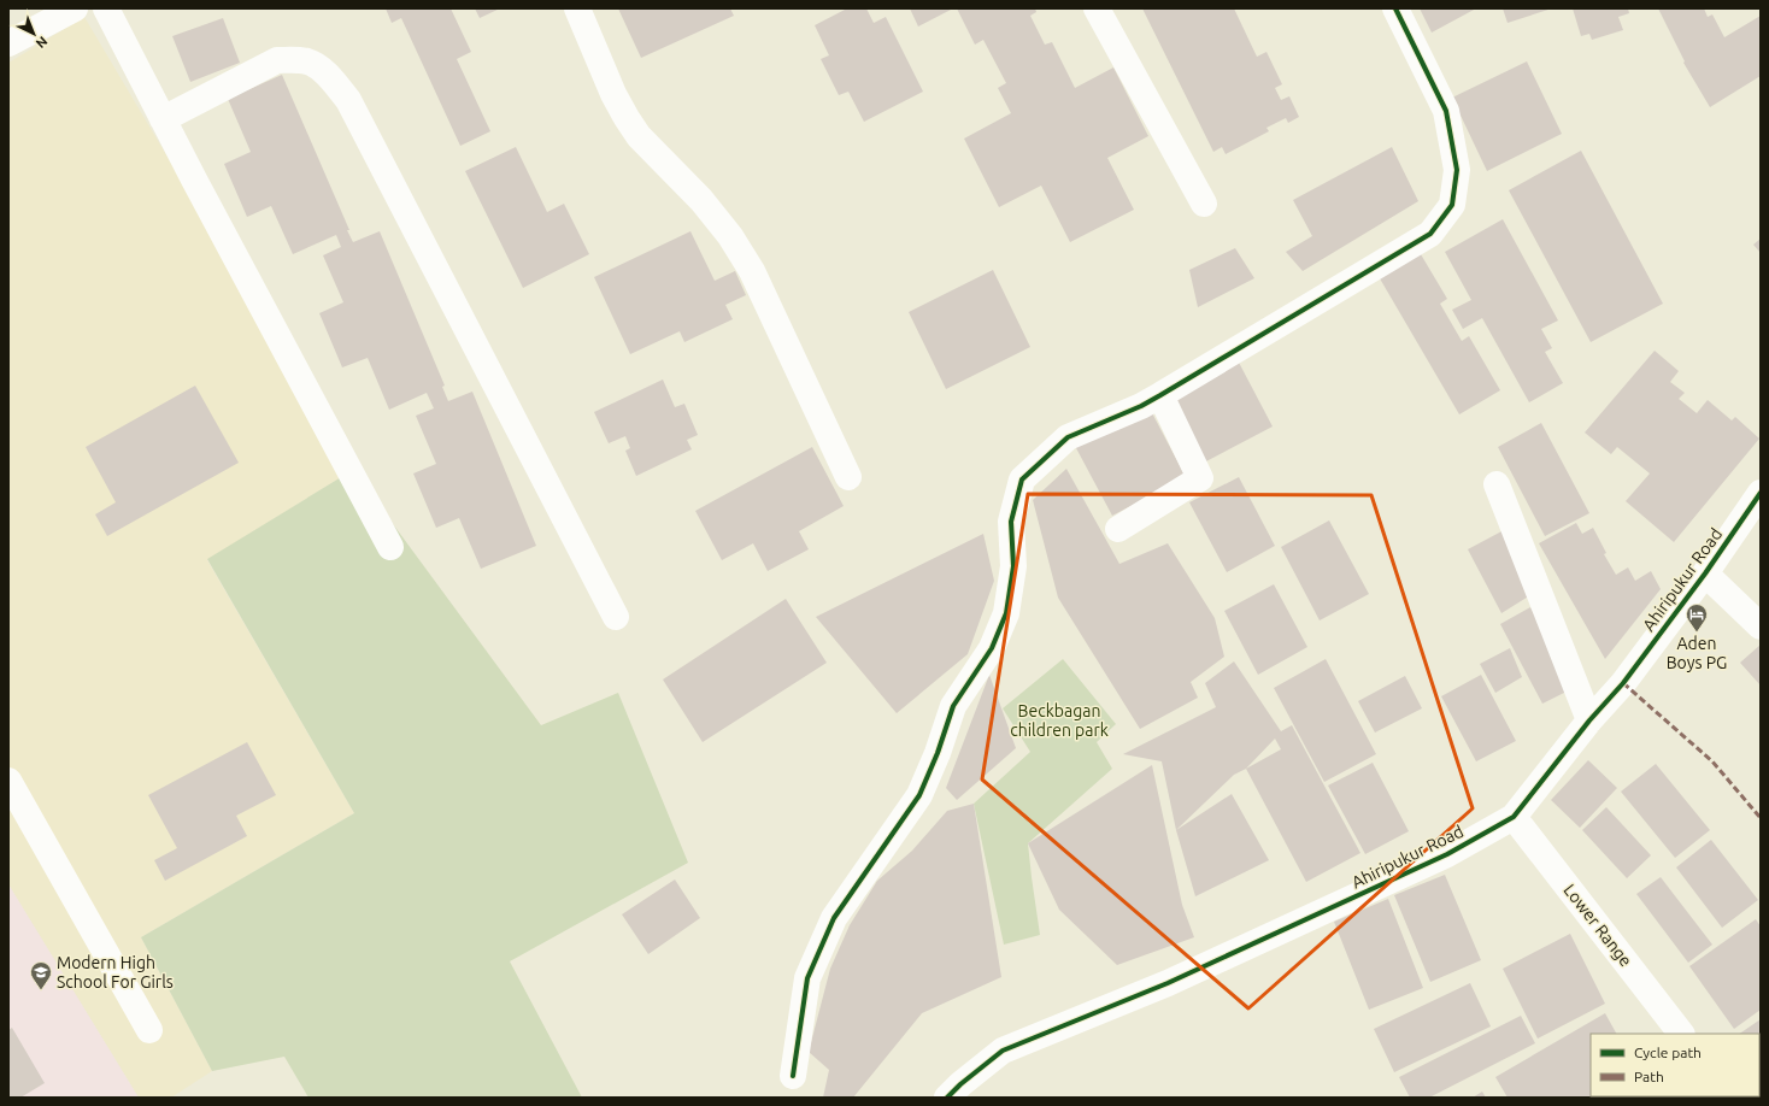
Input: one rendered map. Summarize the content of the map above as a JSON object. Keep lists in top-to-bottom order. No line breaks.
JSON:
{"streets":{"street":["Ahiripukur Road","Lower Range"]},"crossings":[["Ahiripukur Road","Lower Range"]],"parks":["Beckbagan children park"],"places":{"hotel":["Aden Boys PG"],"school or university":["Modern High School For Girls"]},"legend":["Cycle path","Path"],"north":"bottom right"}
